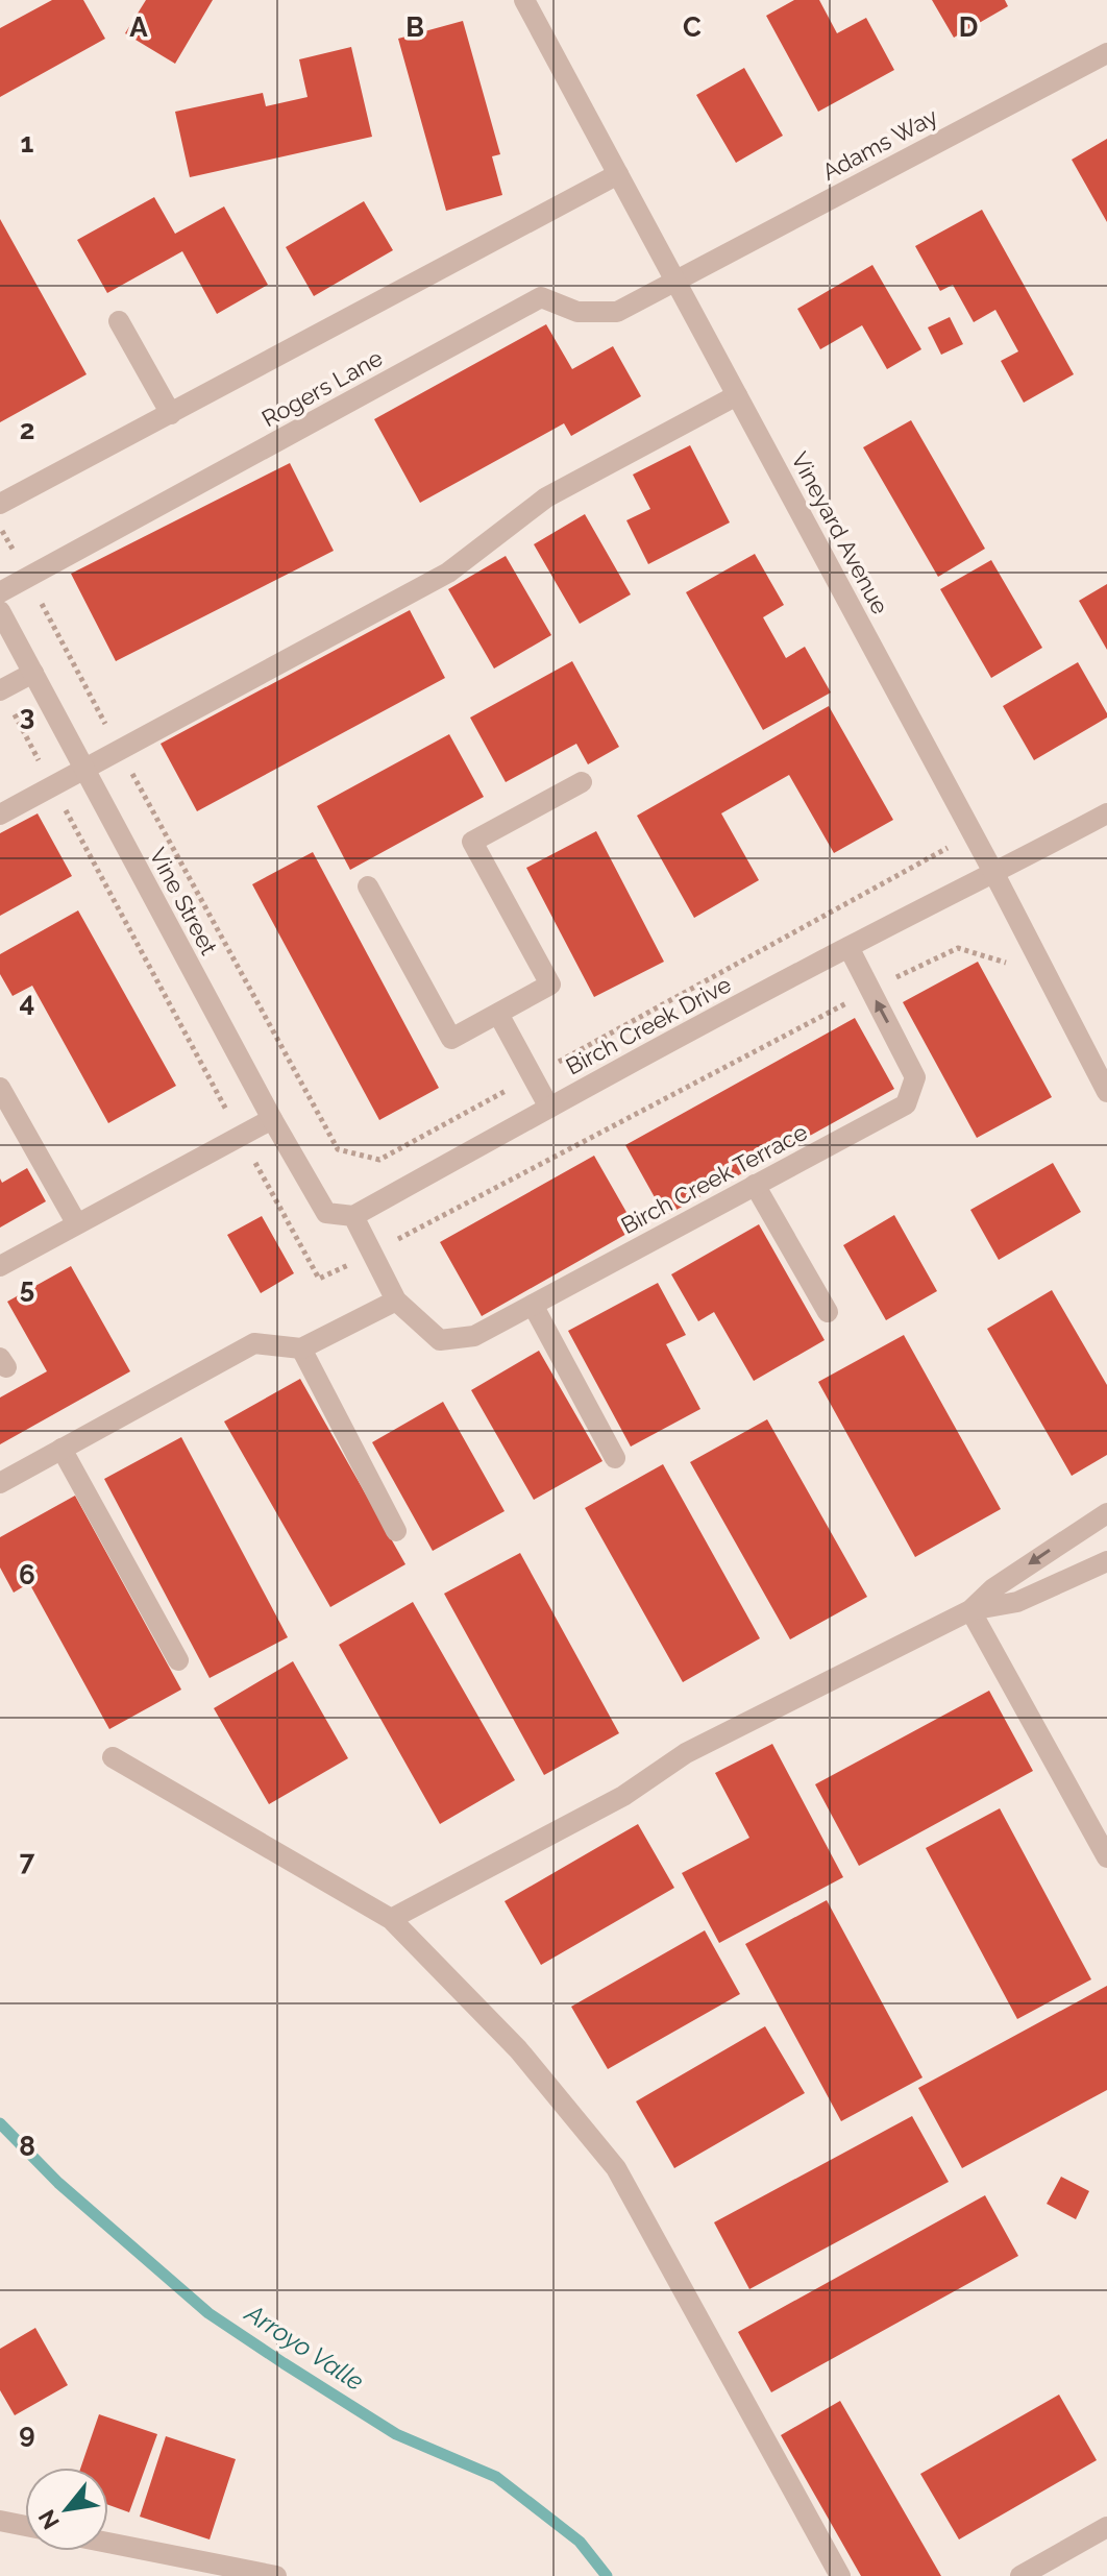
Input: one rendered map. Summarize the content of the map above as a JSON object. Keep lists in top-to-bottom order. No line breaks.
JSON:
{"streets":{"street":["Adams Way","Rogers Lane","Vineyard Avenue","Vine Street","Birch Creek Drive","Birch Creek Terrace"]},"crossings":[["Adams Way","Rogers Lane"],["Adams Way","Vineyard Avenue"],["Rogers Lane","Vineyard Avenue"],["Vineyard Avenue","Birch Creek Drive"],["Vine Street","Birch Creek Drive"],["Vine Street","Birch Creek Terrace"],["Birch Creek Drive","Birch Creek Terrace"]],"water":["Arroyo Valle"],"north":"bottom left","grid":{"columns":["A","B","C","D"],"rows":["1","2","3","4","5","6","7","8","9"]}}
